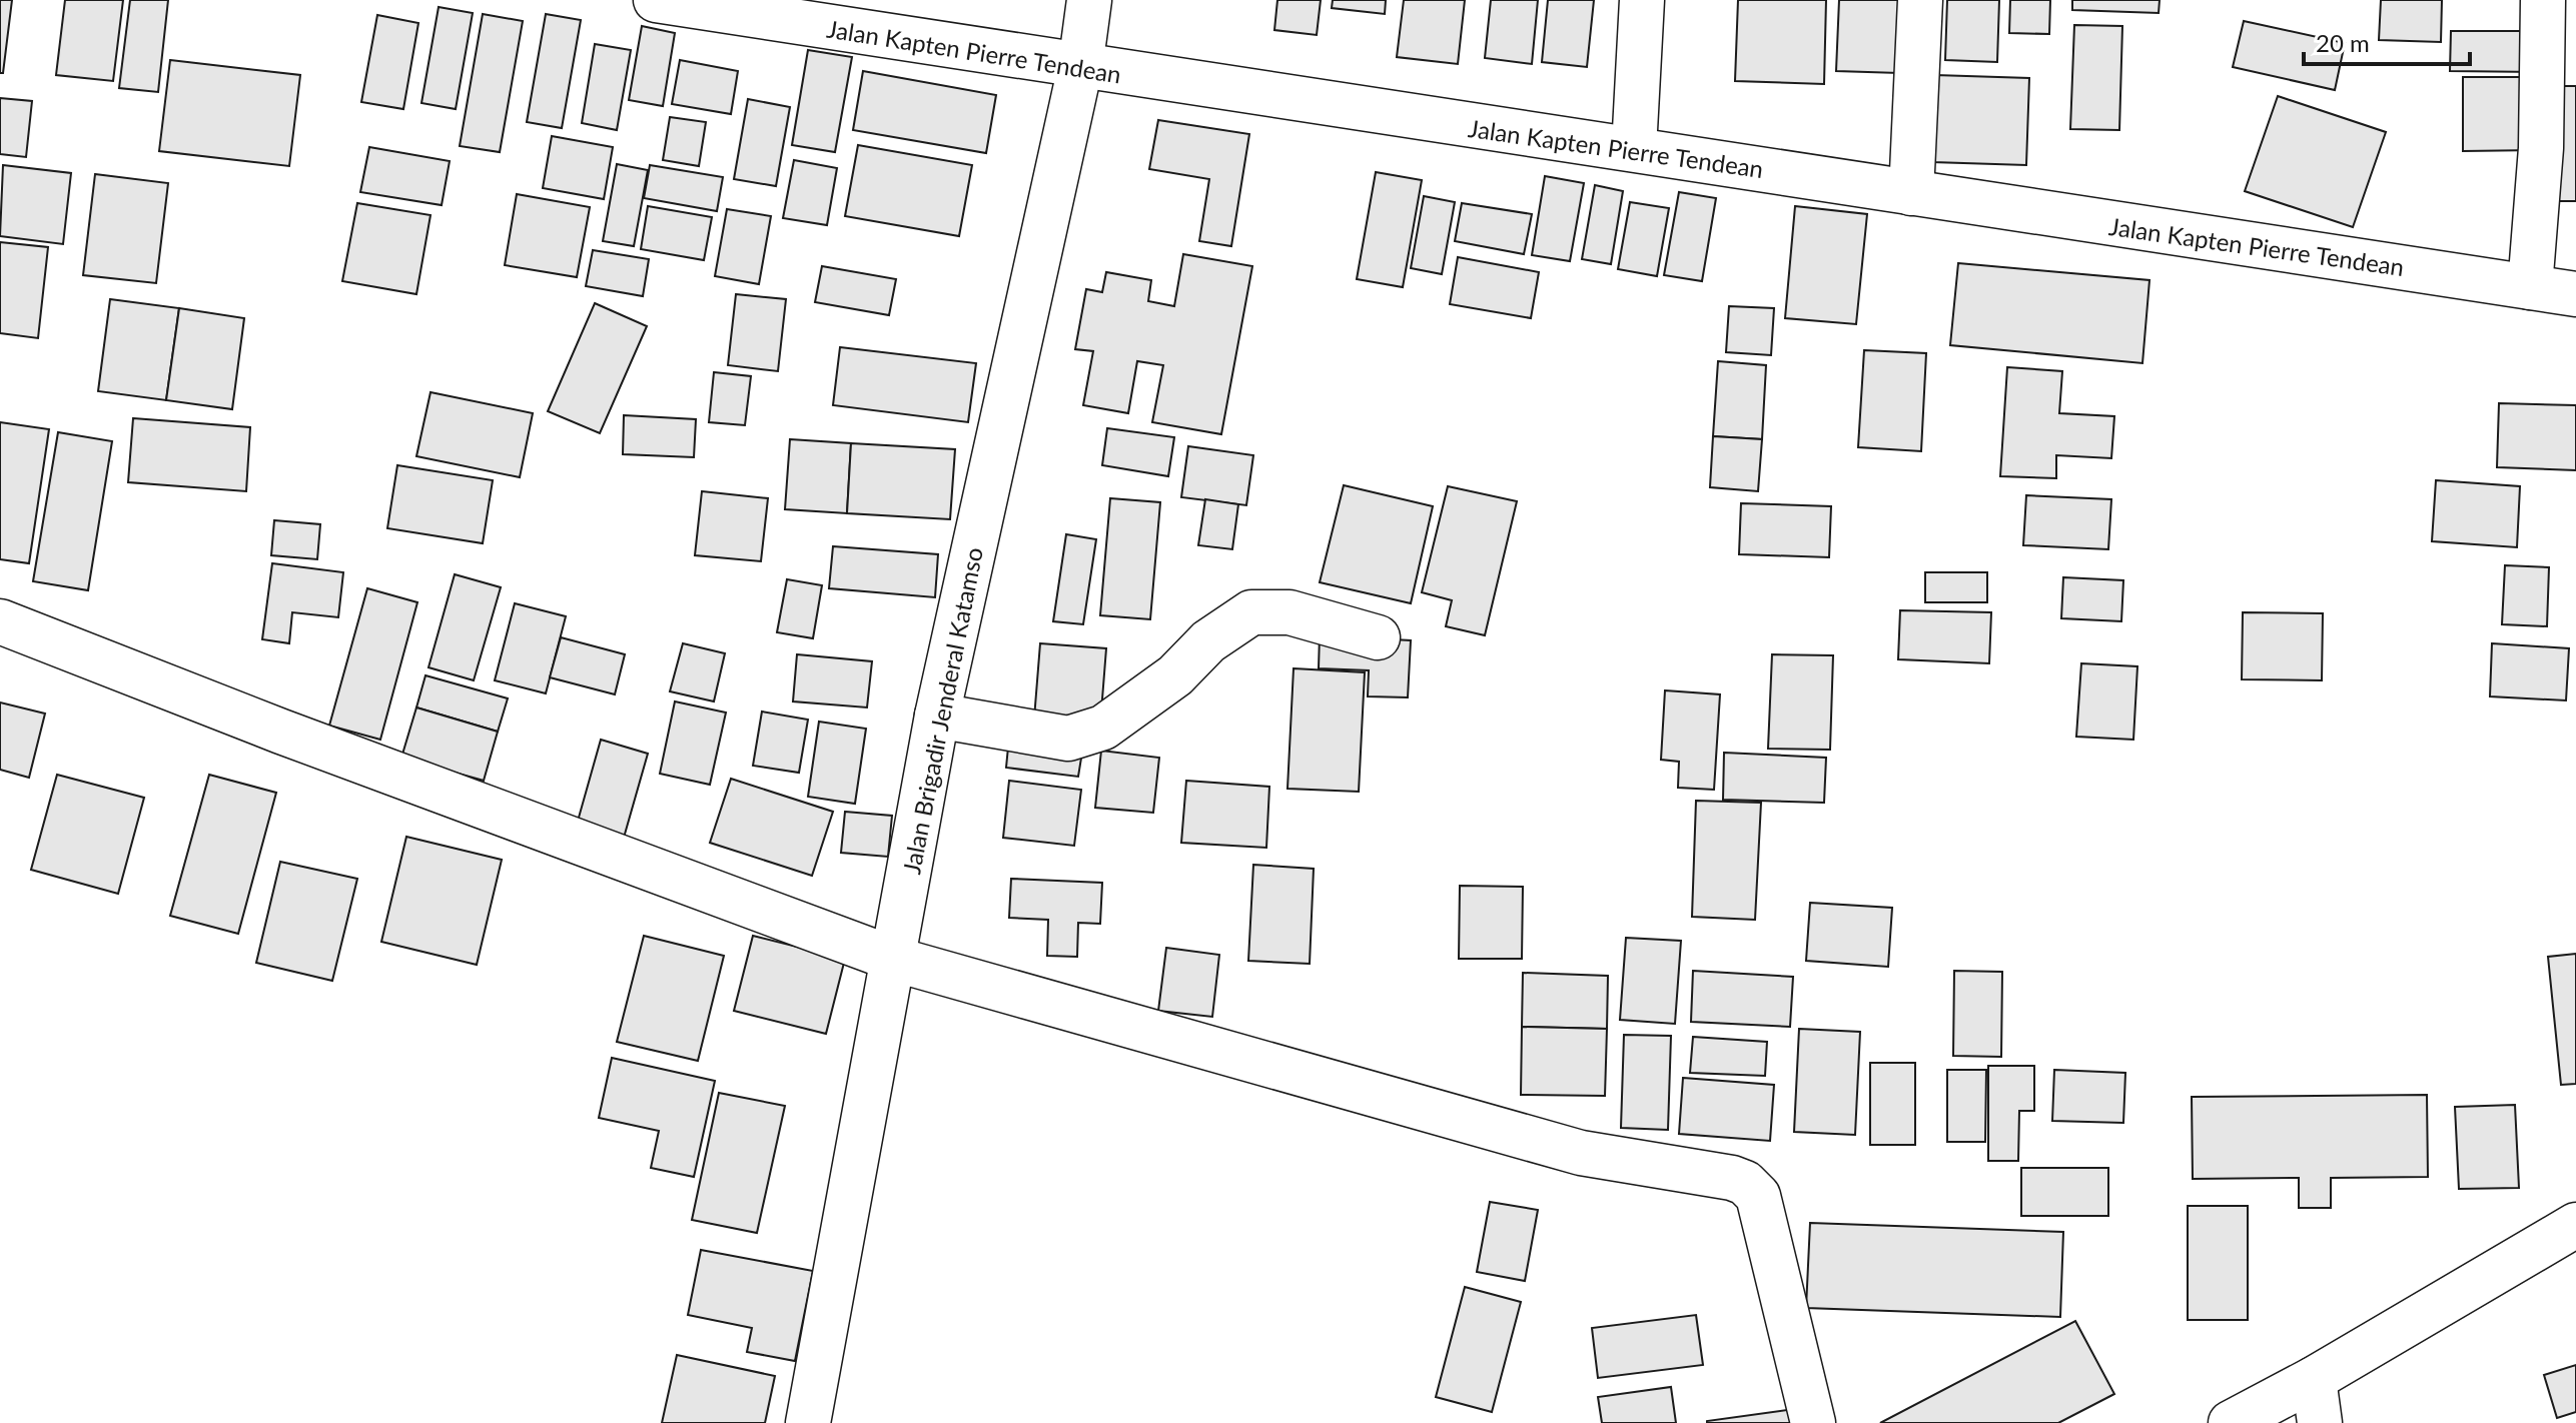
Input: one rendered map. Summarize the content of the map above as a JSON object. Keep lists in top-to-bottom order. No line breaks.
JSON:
{"streets":{"main road":["Jalan Kapten Pierre Tendean","Jalan Brigadir Jenderal Katamso"]},"crossings":[["Jalan Kapten Pierre Tendean","Jalan Brigadir Jenderal Katamso"]],"scale_bar":"20 m"}
